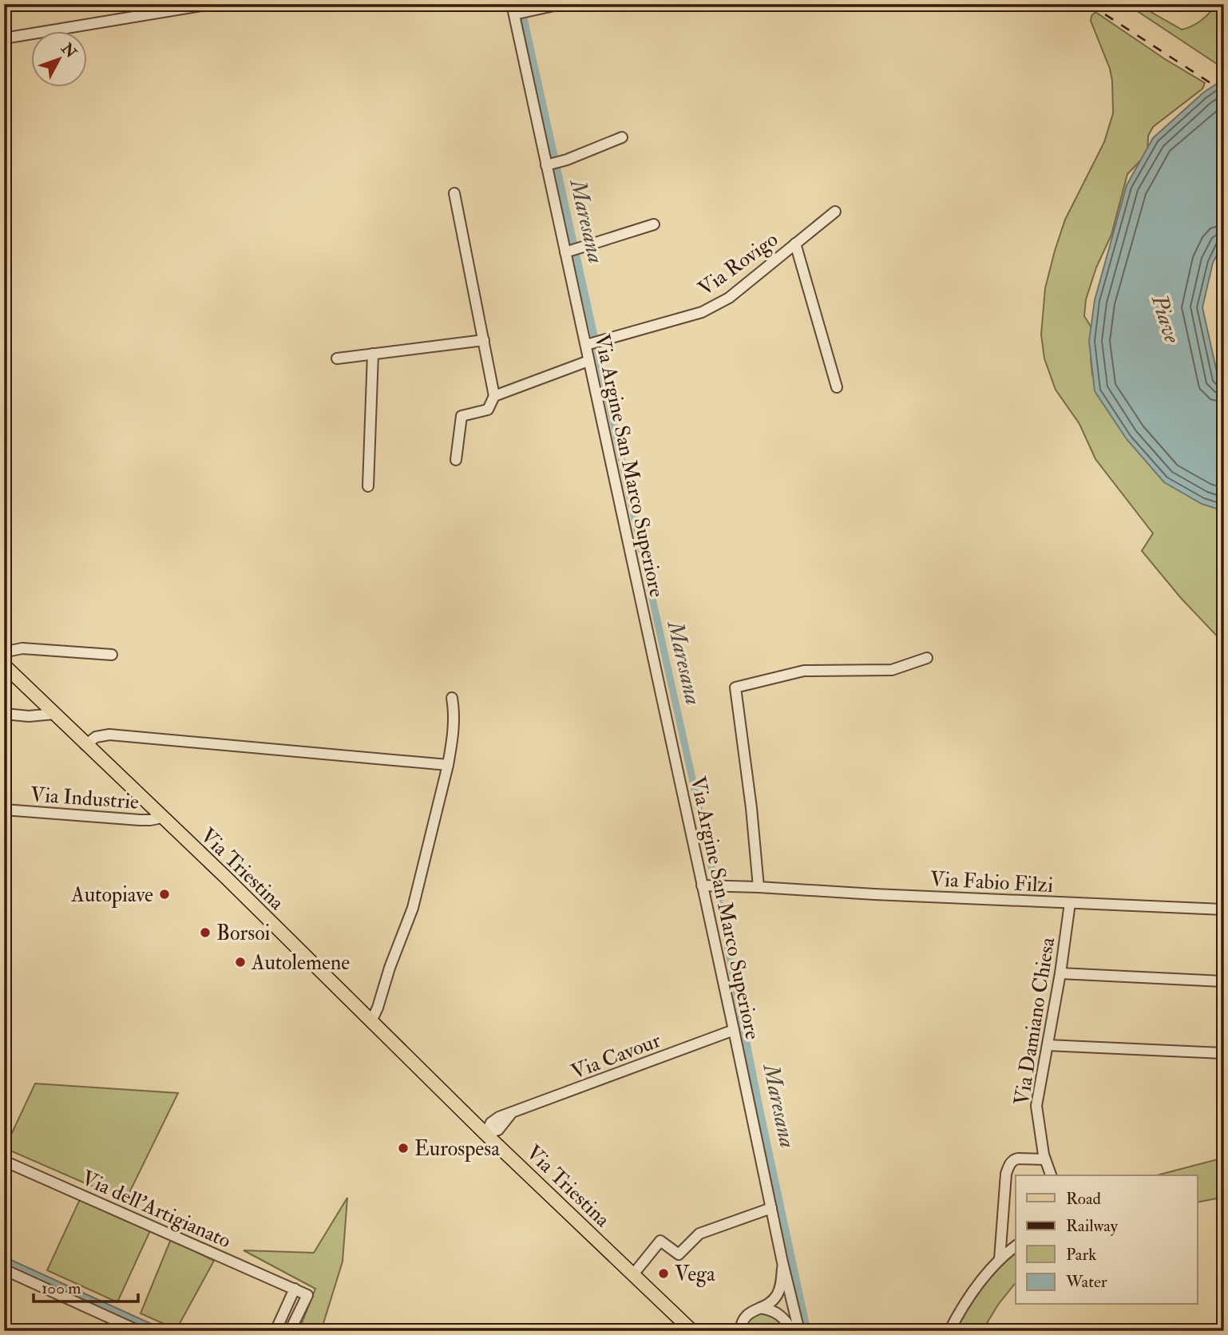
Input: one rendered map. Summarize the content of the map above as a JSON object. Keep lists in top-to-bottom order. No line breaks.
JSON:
{"streets":{"main road":["Via Triestina"],"street":["Via Rovigo","Via Argine San Marco Superiore","Via Industrie","Via Fabio Filzi","Via Damiano Chiesa","Via Cavour","Via dell'Artigianato"]},"crossings":[["Via Rovigo","Via Argine San Marco Superiore"],["Via Argine San Marco Superiore","Via Fabio Filzi"],["Via Argine San Marco Superiore","Via Cavour"],["Via Industrie","Via Triestina"],["Via Triestina","Via Cavour"],["Via Fabio Filzi","Via Damiano Chiesa"]],"water":["Maresana","Piave"],"places":["Autopiave","Borsoi","Autolemene","Eurospesa","Vega"],"legend":["Road","Railway","Park","Water"],"scale_bar":"100 m","north":"top right"}
